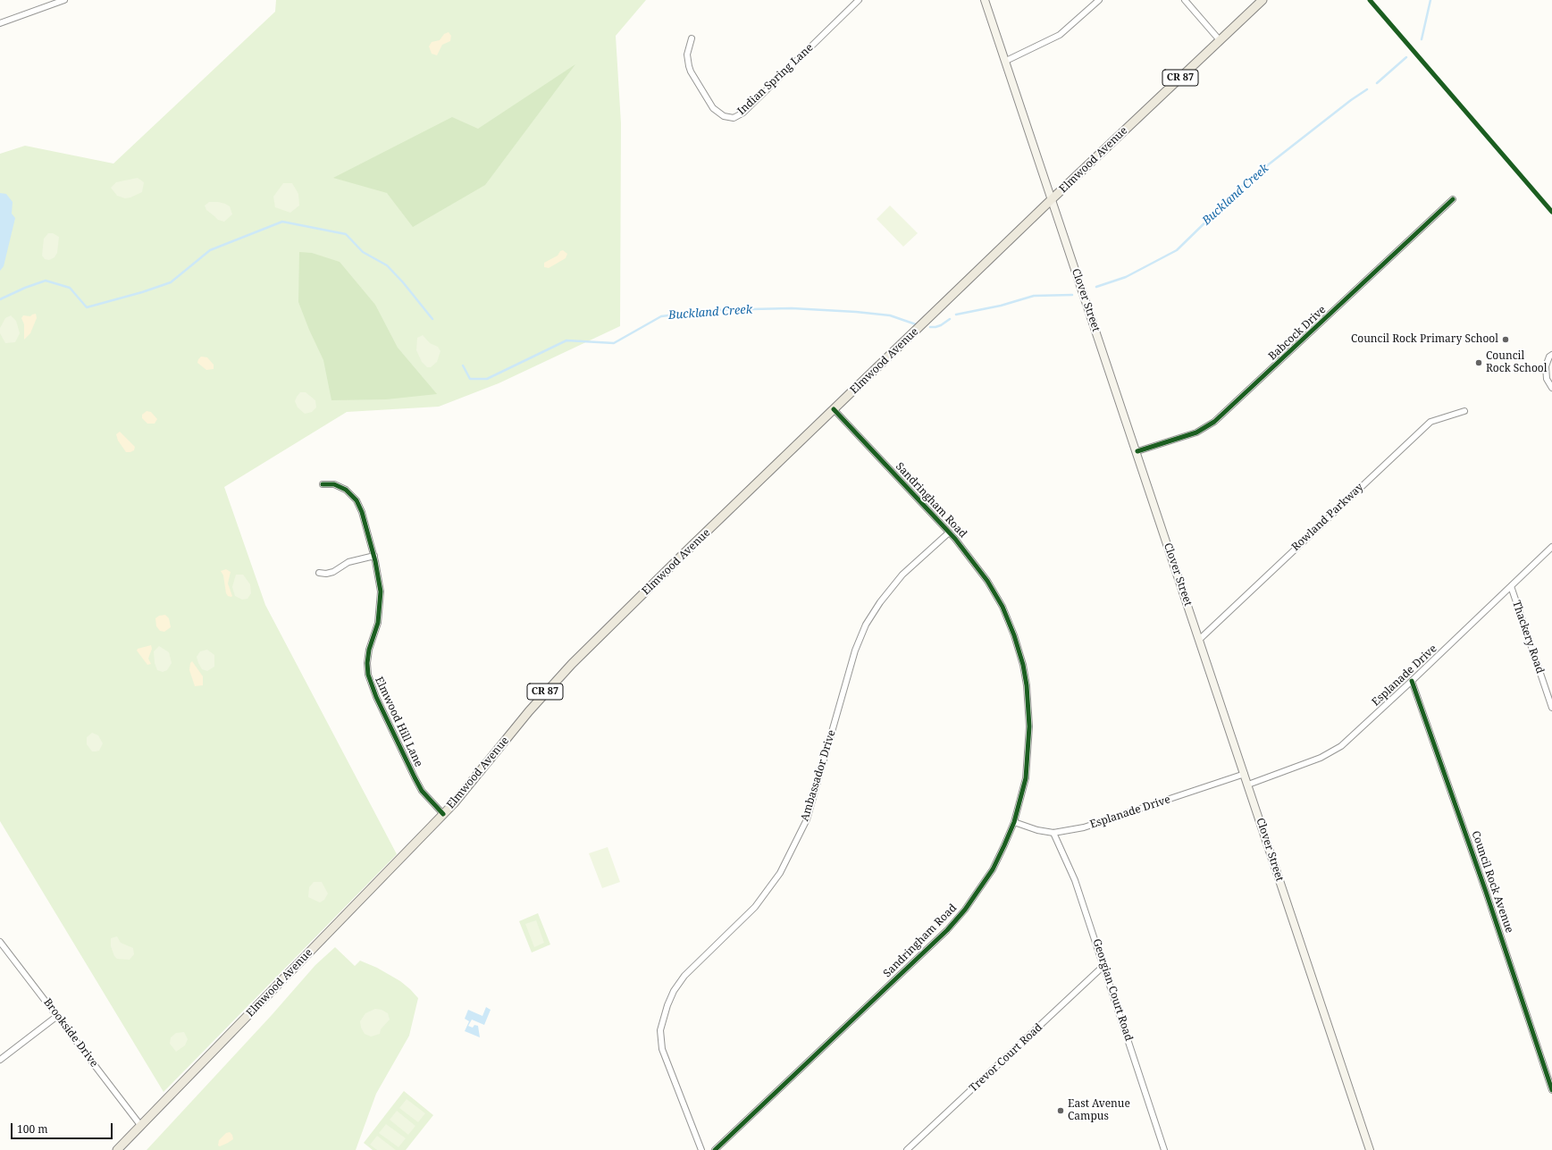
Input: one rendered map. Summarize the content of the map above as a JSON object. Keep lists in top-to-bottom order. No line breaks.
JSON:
{"streets":{"main road":["CR 87","Elmwood Avenue","Clover Street"],"street":["Indian Spring Lane","Babcock Drive","Sandringham Road","Rowland Parkway","Thackery Road","Esplanade Drive","Elmwood Hill Lane","Ambassador Drive","Council Rock Avenue","Georgian Court Road","Brookside Drive","Trevor Court Road"]},"crossings":[["Elmwood Avenue","Clover Street"],["Elmwood Avenue","Sandringham Road"],["Elmwood Avenue","Elmwood Hill Lane"],["Elmwood Avenue","Brookside Drive"],["Clover Street","Babcock Drive"],["Clover Street","Rowland Parkway"],["Clover Street","Esplanade Drive"],["Sandringham Road","Esplanade Drive"],["Sandringham Road","Ambassador Drive"],["Thackery Road","Esplanade Drive"],["Esplanade Drive","Council Rock Avenue"],["Esplanade Drive","Georgian Court Road"],["Georgian Court Road","Trevor Court Road"]],"water":["Buckland Creek"],"places":["Council Rock Primary School","Council Rock School","East Avenue Campus"],"scale_bar":"100 m"}
